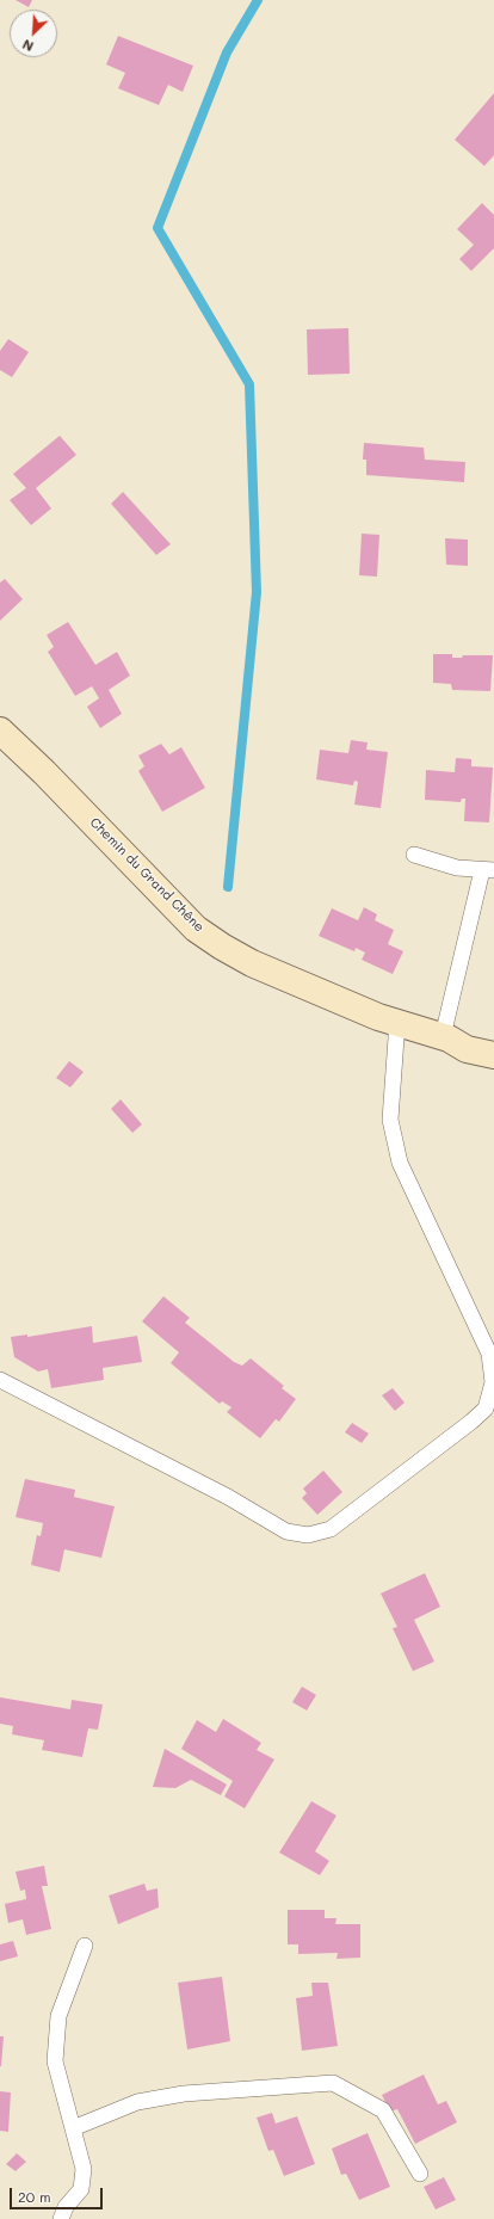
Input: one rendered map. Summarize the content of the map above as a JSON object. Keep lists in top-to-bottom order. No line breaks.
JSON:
{"streets":{"main road":["Chemin du Grand Chêne"]},"scale_bar":"20 m","north":"bottom left"}
